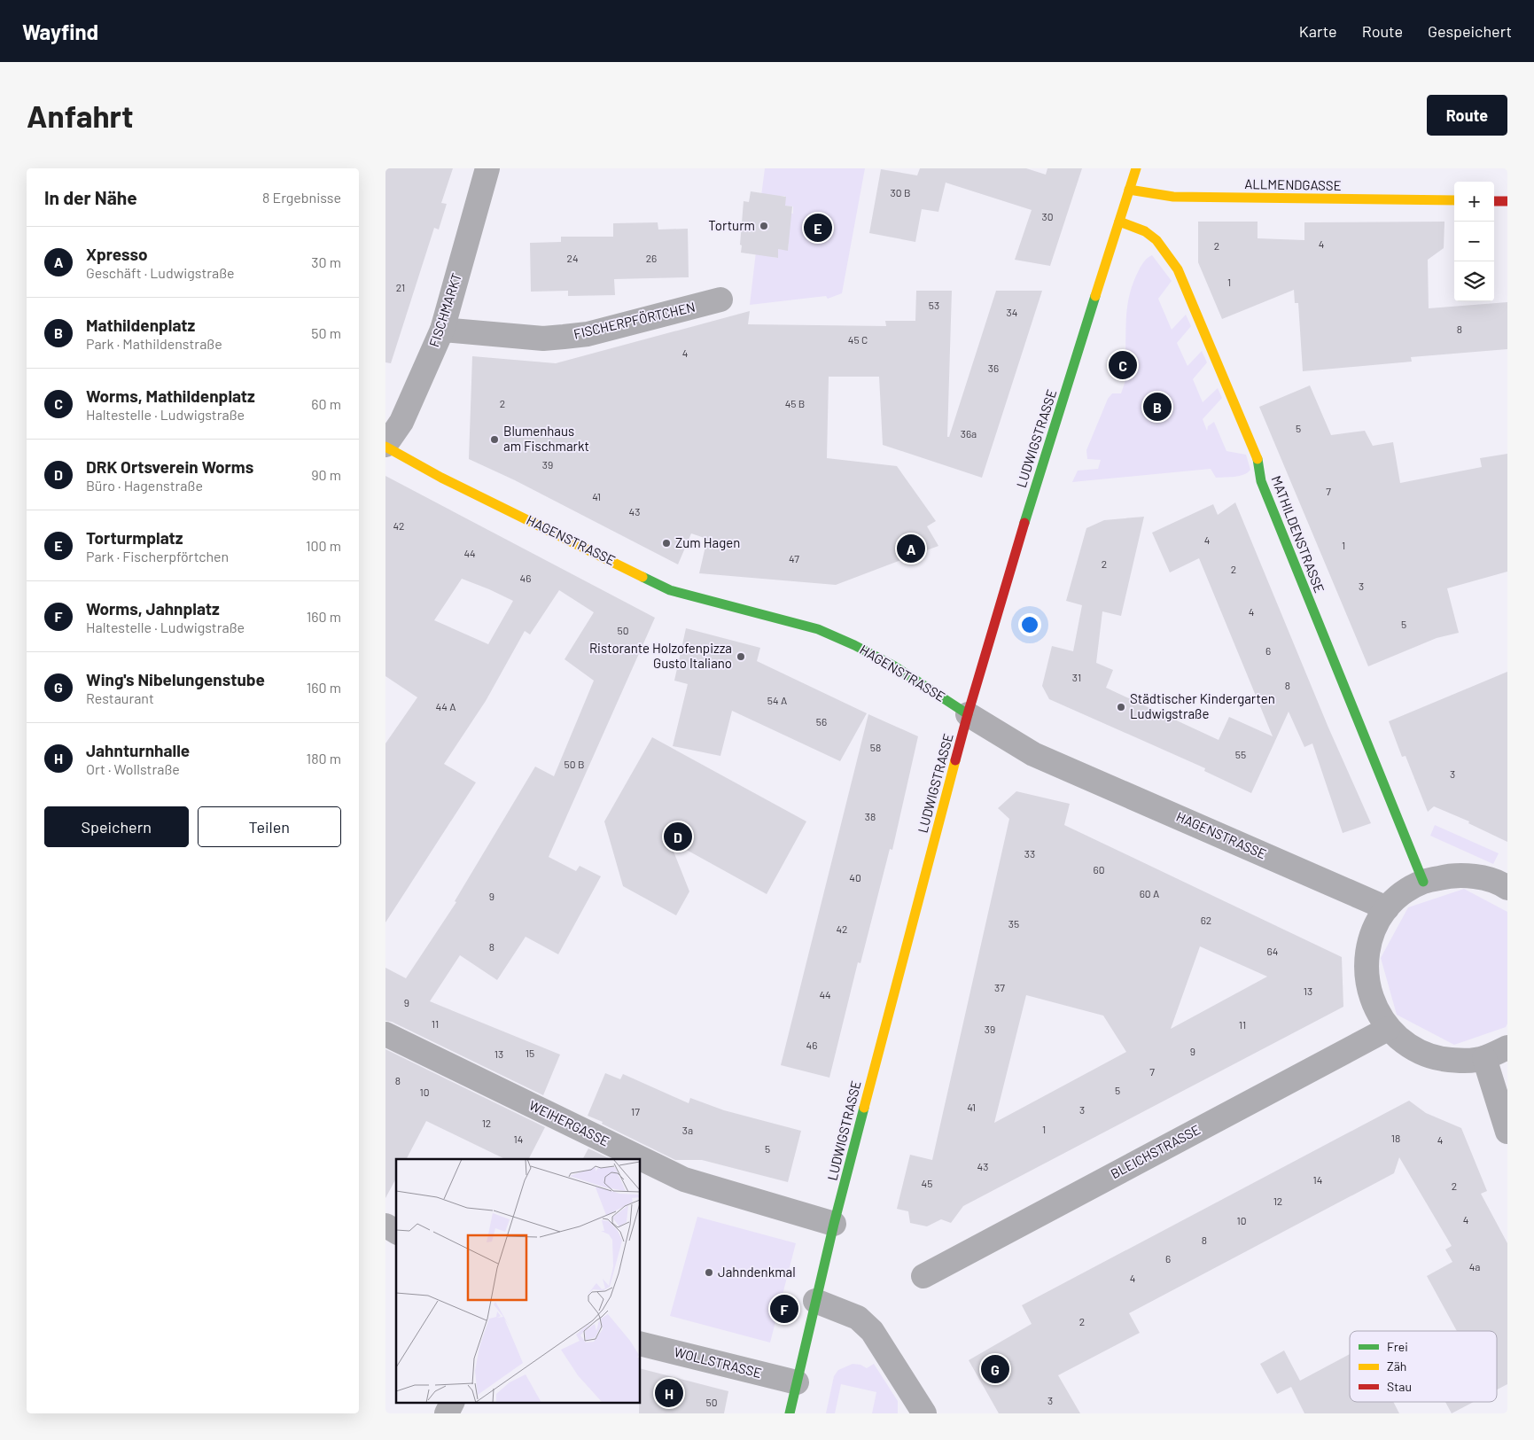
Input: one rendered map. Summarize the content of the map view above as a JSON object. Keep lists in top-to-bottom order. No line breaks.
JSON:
{"streets":{"main road":["ALLMENDGASSE","LUDWIGSTRASSE","MATHILDENSTRASSE","HAGENSTRASSE"],"street":["FISCHMARKT","FISCHERPFÖRTCHEN","WEIHERGASSE","BLEICHSTRASSE","WOLLSTRASSE"]},"crossings":[["ALLMENDGASSE","LUDWIGSTRASSE"],["FISCHMARKT","FISCHERPFÖRTCHEN"],["FISCHMARKT","HAGENSTRASSE"],["LUDWIGSTRASSE","MATHILDENSTRASSE"],["LUDWIGSTRASSE","HAGENSTRASSE"],["LUDWIGSTRASSE","WEIHERGASSE"],["LUDWIGSTRASSE","WOLLSTRASSE"]],"places":["Torturm","Blumenhaus am Fischmarkt","Zum Hagen","Ristorante Holzofenpizza Gusto Italiano","Städtischer Kindergarten Ludwigstraße","Jahndenkmal"],"house_numbers":["30 B","30","4","2","24","26","1","21","53","34","8","45 C","4","36","2","45 B","5","36a","39","7","41","43","42","4","1","44","47","2","2","46","3","4","5","50","6","31","8","54 A","44 A","56","58","55","50 B","3","38","33","60","40","60 A","9","62","35","42","8","64","37","13","44","9","11","11","39","46","9","15","13","7","8","5","10","41","3","17","12","1","3a","18","14","4","5","43","14","45","2","12","4","10","8","6","4a","4","2","3","50"],"legend":["Frei","Zäh","Stau"],"page":{"header":"Wayfind","nav":["Karte","Route","Gespeichert"],"buttons":["Route",["Speichern","Teilen"]],"title":"Anfahrt","heading":["In der Nähe","8 Ergebnisse"],"map_buttons":["+","−"],"pins":["E","C","B","A","D","F","G","H"],"list":[{"mark":"A","name":"Xpresso","note":"Geschäft · Ludwigstraße","value":"30 m"},{"mark":"B","name":"Mathildenplatz","note":"Park · Mathildenstraße","value":"50 m"},{"mark":"C","name":"Worms, Mathildenplatz","note":"Haltestelle · Ludwigstraße","value":"60 m"},{"mark":"D","name":"DRK Ortsverein Worms","note":"Büro · Hagenstraße","value":"90 m"},{"mark":"E","name":"Torturmplatz","note":"Park · Fischerpförtchen","value":"100 m"},{"mark":"F","name":"Worms, Jahnplatz","note":"Haltestelle · Ludwigstraße","value":"160 m"},{"mark":"G","name":"Wing's Nibelungenstube","note":"Restaurant","value":"160 m"},{"mark":"H","name":"Jahnturnhalle","note":"Ort · Wollstraße","value":"180 m"}]}}
